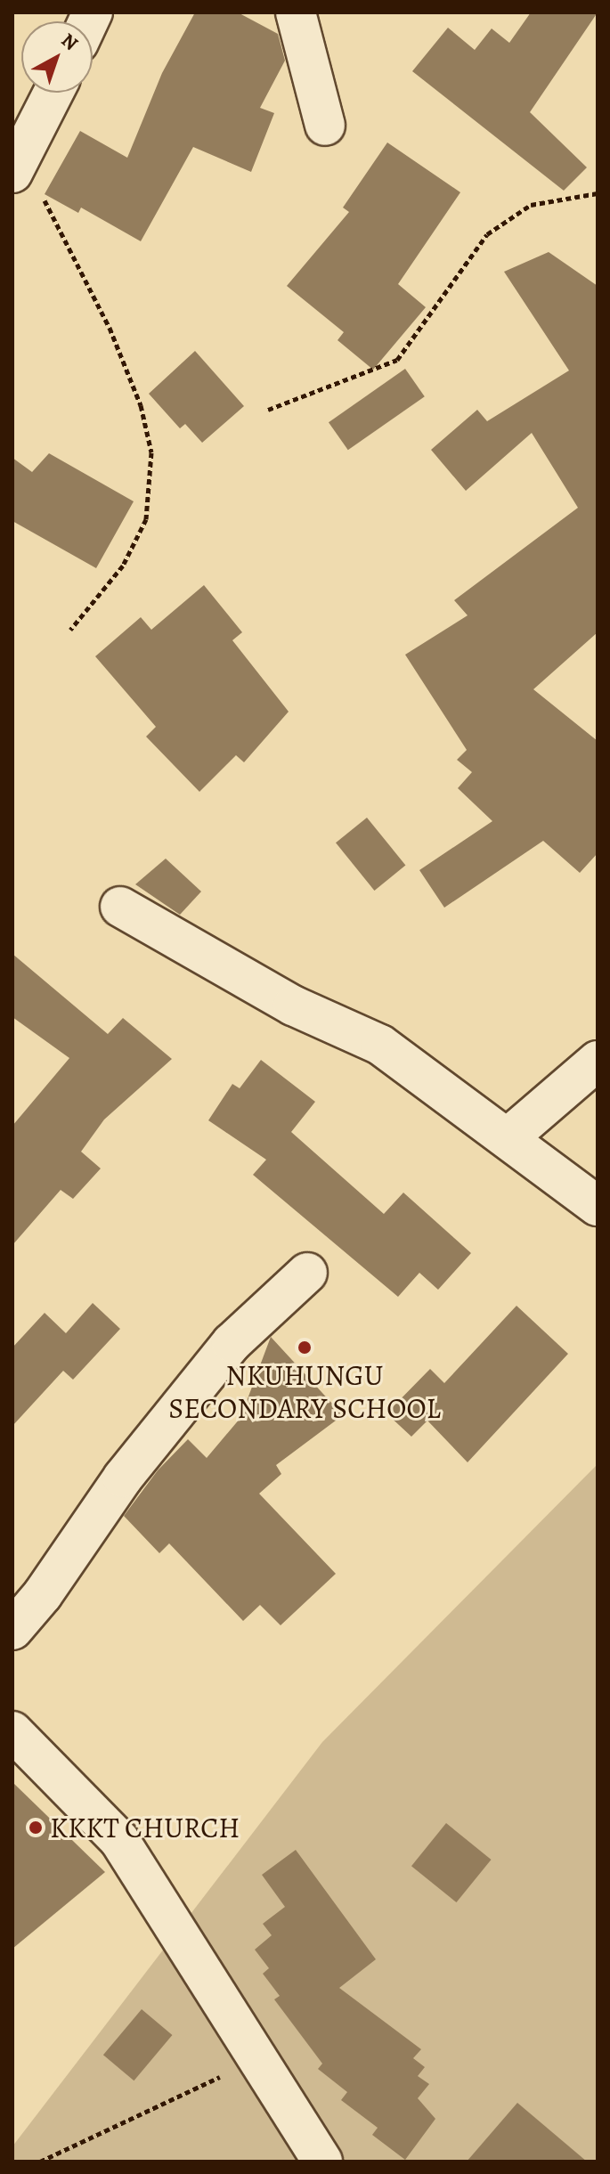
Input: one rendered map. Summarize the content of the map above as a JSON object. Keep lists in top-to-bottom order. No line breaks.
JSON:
{"places":["NKUHUNGU SECONDARY SCHOOL","KKKT CHURCH"],"north":"top right"}
